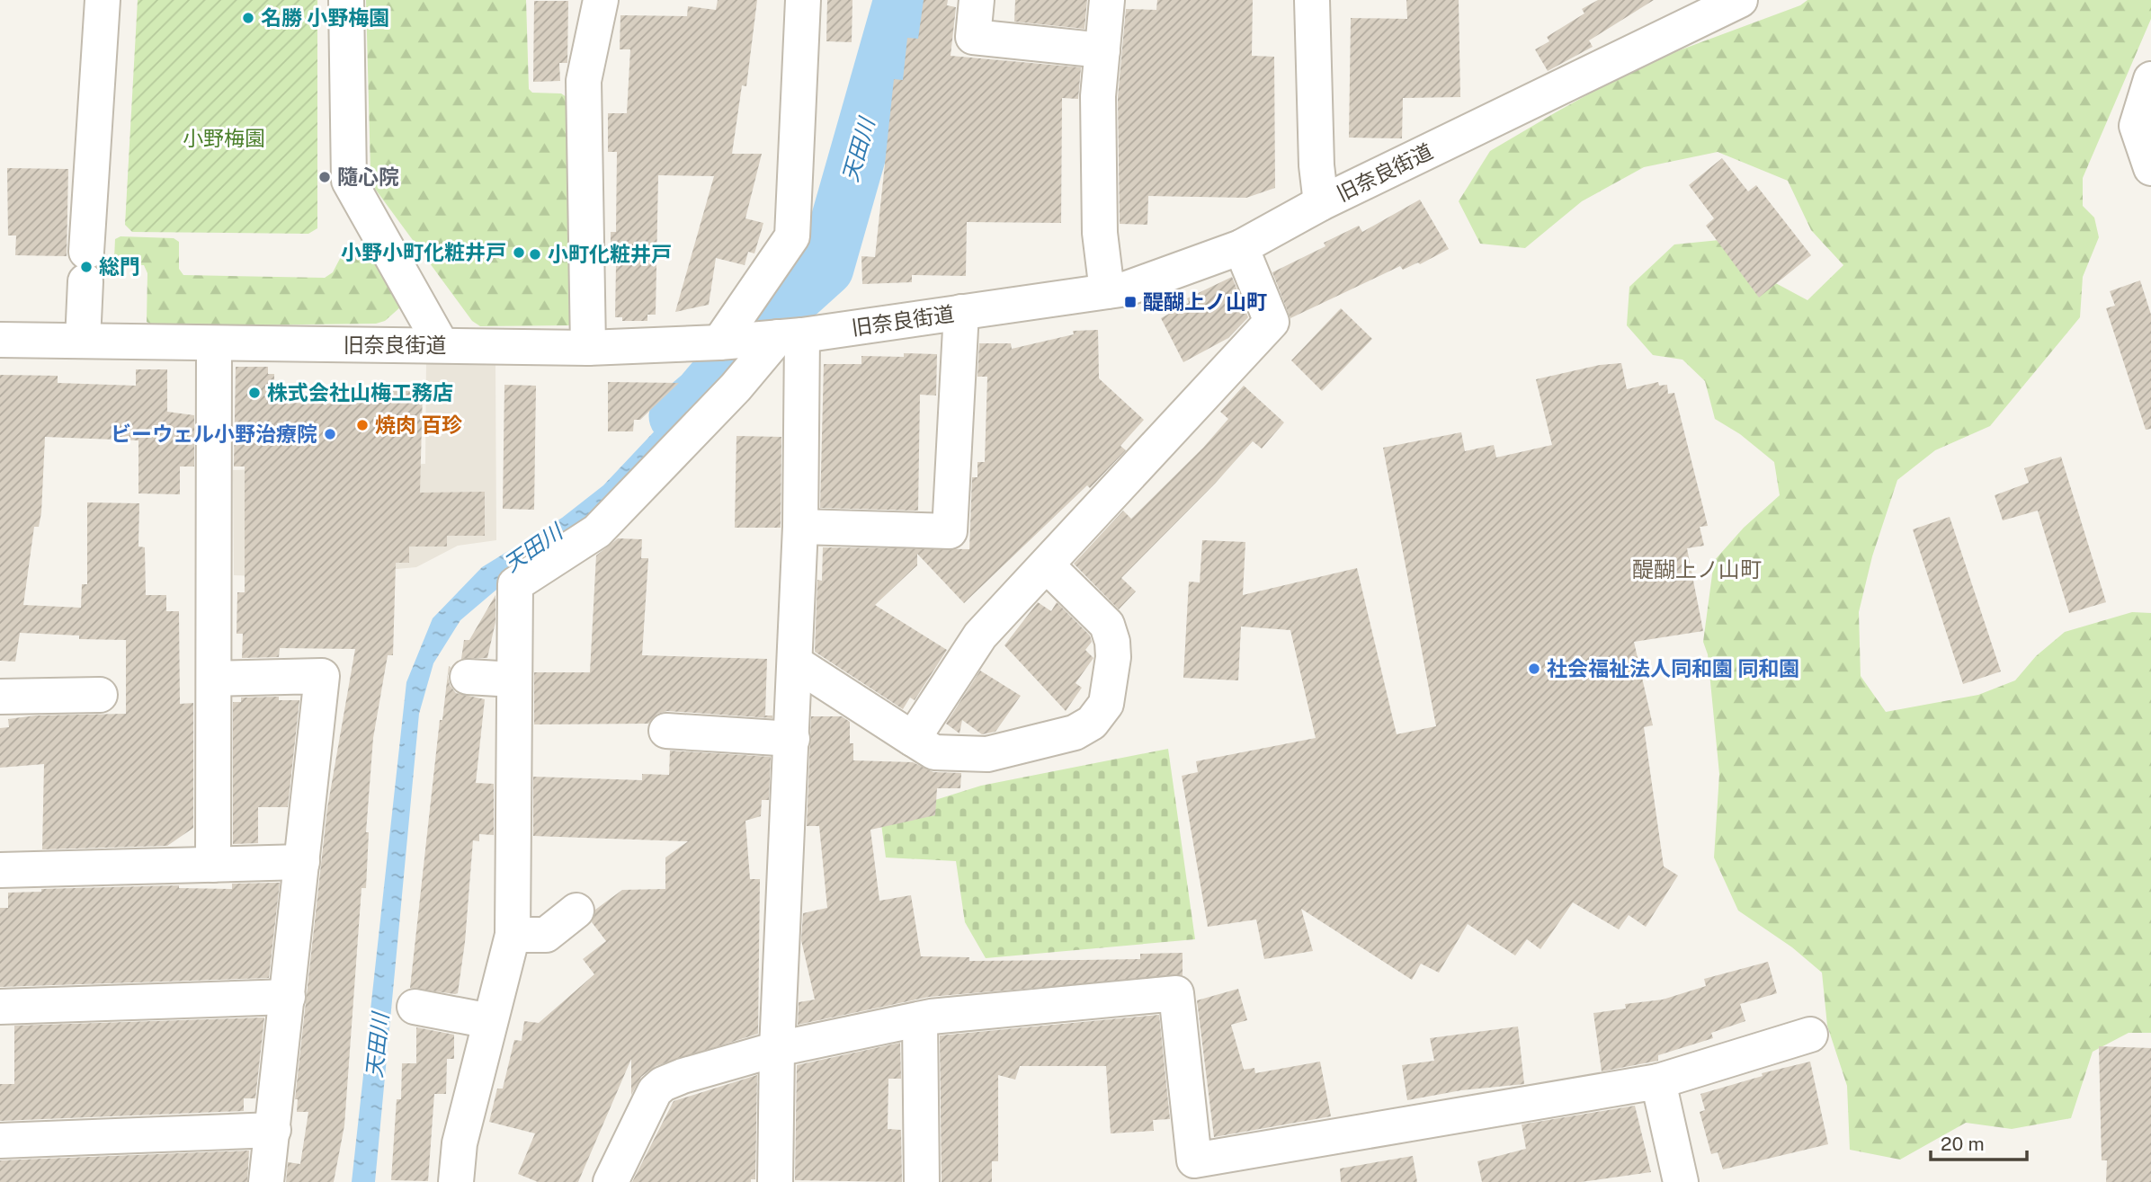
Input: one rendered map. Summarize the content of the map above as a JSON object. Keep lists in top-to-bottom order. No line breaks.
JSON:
{"streets":{"street":["旧奈良街道"]},"districts":["醍醐上ノ山町"],"water":["天田川"],"parks":["小野梅園"],"places":{"other":["名勝 小野梅園","隨心院","小野小町化粧井戸","小町化粧井戸","総門","株式会社山梅工務店","焼肉 百珍","ビーウェル小野治療院","社会福祉法人同和園 同和園"],"transit":["醍醐上ノ山町"]},"scale_bar":"20 m"}
